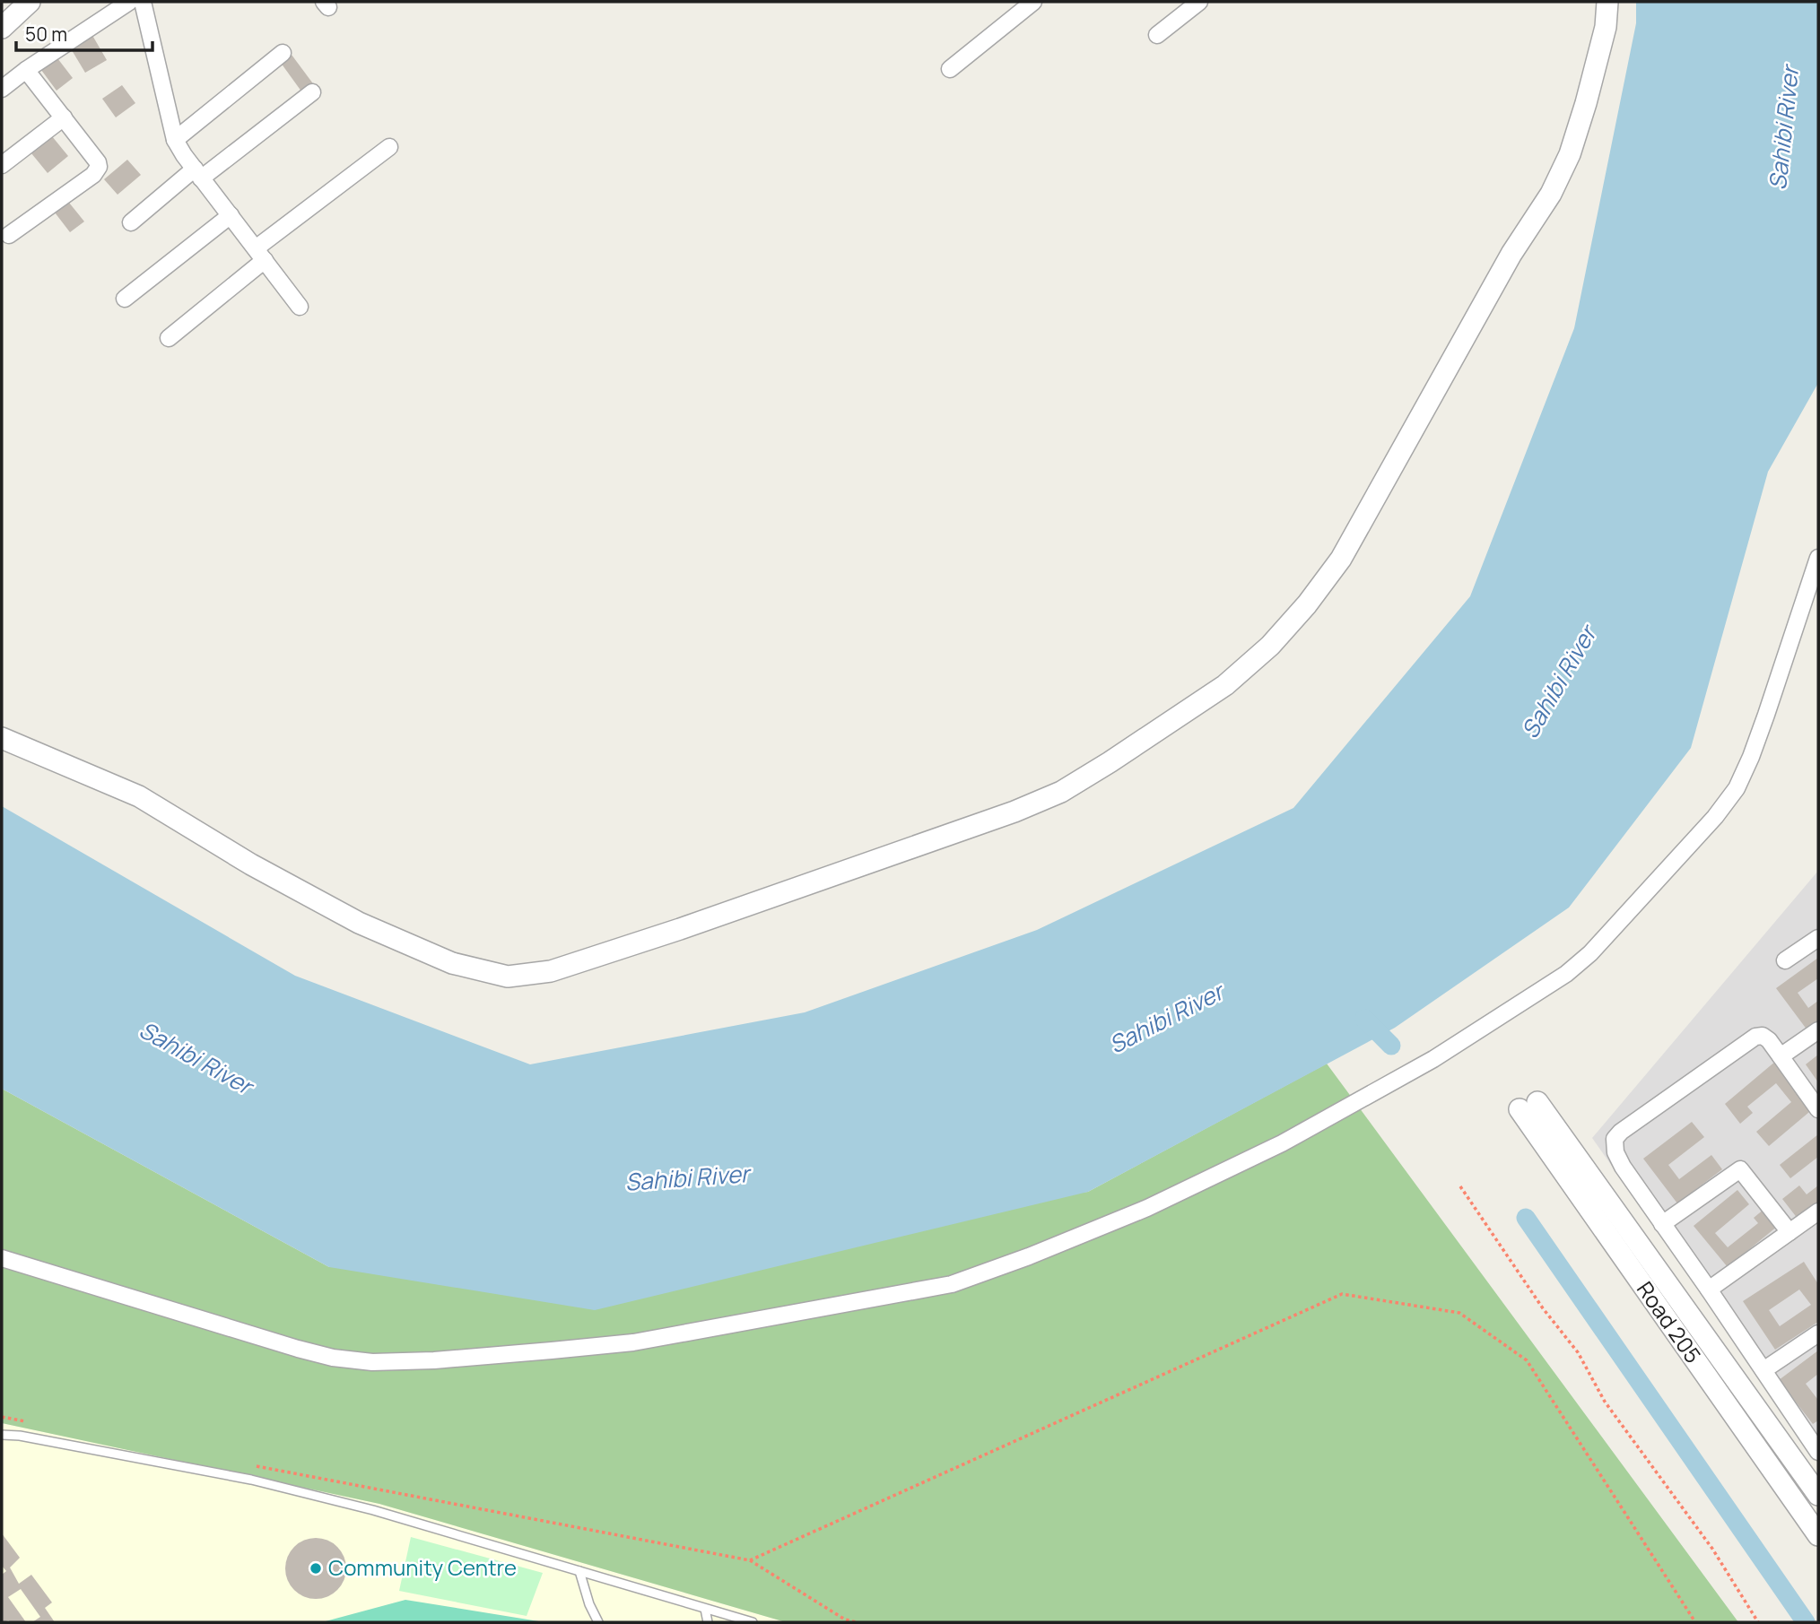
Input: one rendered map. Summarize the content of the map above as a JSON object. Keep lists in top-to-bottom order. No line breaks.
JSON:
{"streets":{"street":["Road 205"]},"water":["Sahibi River"],"places":["Community Centre"],"scale_bar":"50 m"}
